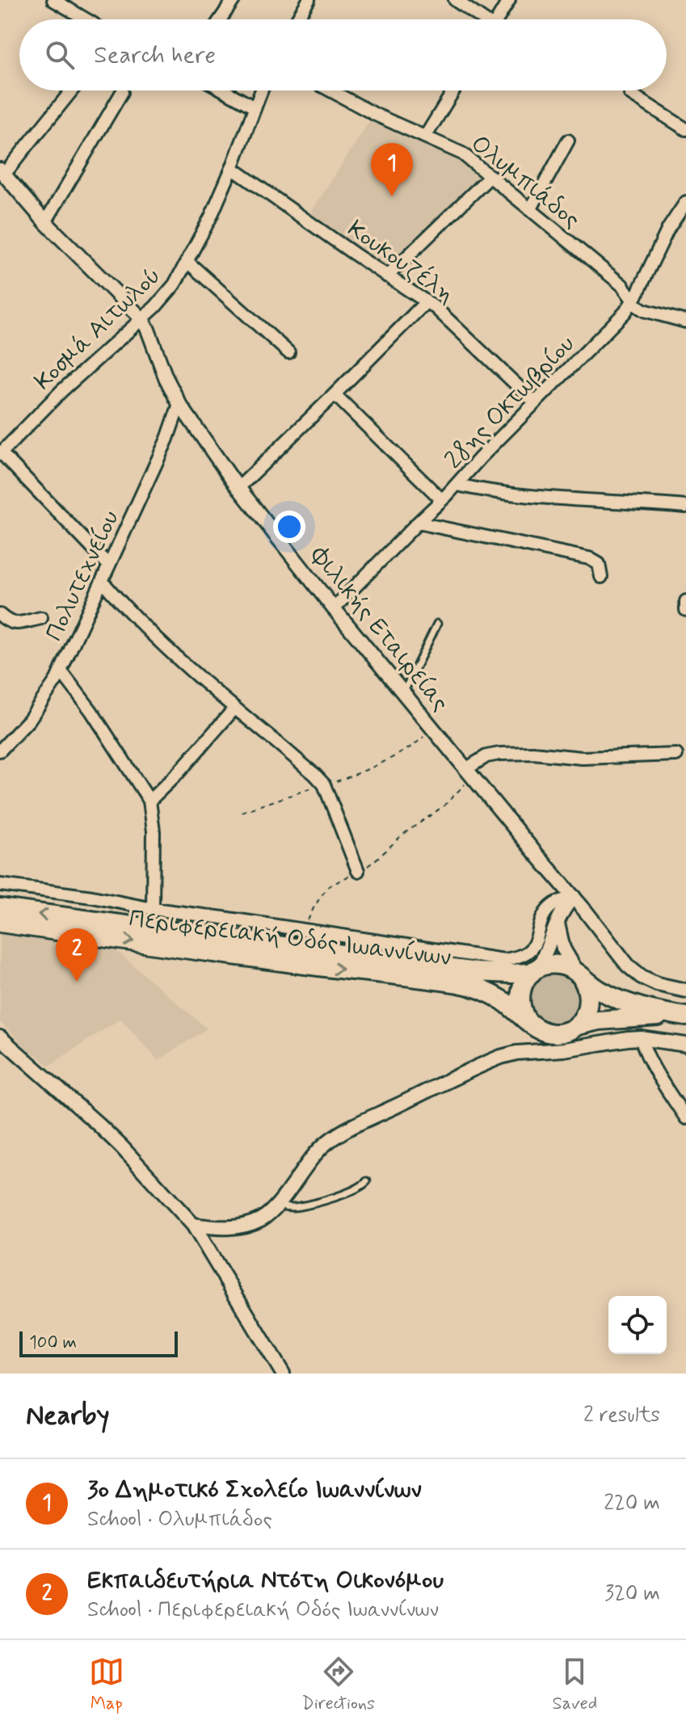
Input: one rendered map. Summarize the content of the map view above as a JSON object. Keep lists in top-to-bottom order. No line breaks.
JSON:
{"streets":{"highway":["Περιφερειακή Οδός Ιωαννίνων"],"street":["Ολυμπιάδος","Κουκουζέλη","Κοσμά Αιτωλού","28ης Οκτωβρίου","Πολυτεχνείου","Φιλικής Εταιρείας"]},"crossings":[["Ολυμπιάδος","28ης Οκτωβρίου"],["Κουκουζέλη","Κοσμά Αιτωλού"],["Κουκουζέλη","28ης Οκτωβρίου"],["Κοσμά Αιτωλού","Φιλικής Εταιρείας"],["28ης Οκτωβρίου","Φιλικής Εταιρείας"],["Πολυτεχνείου","Φιλικής Εταιρείας"]],"scale_bar":"100 m","page":{"search":"Search here","pins":["1","2"],"scale":"100 m","heading":["Nearby","2 results"],"list":[{"mark":"1","name":"3ο Δημοτικό Σχολείο Ιωαννίνων","note":"School · Ολυμπιάδος","value":"220 m"},{"mark":"2","name":"Εκπαιδευτήρια Ντότη Οικονόμου","note":"School · Περιφερειακή Οδός Ιωαννίνων","value":"320 m"}],"nav":["Map","Directions","Saved"]}}
